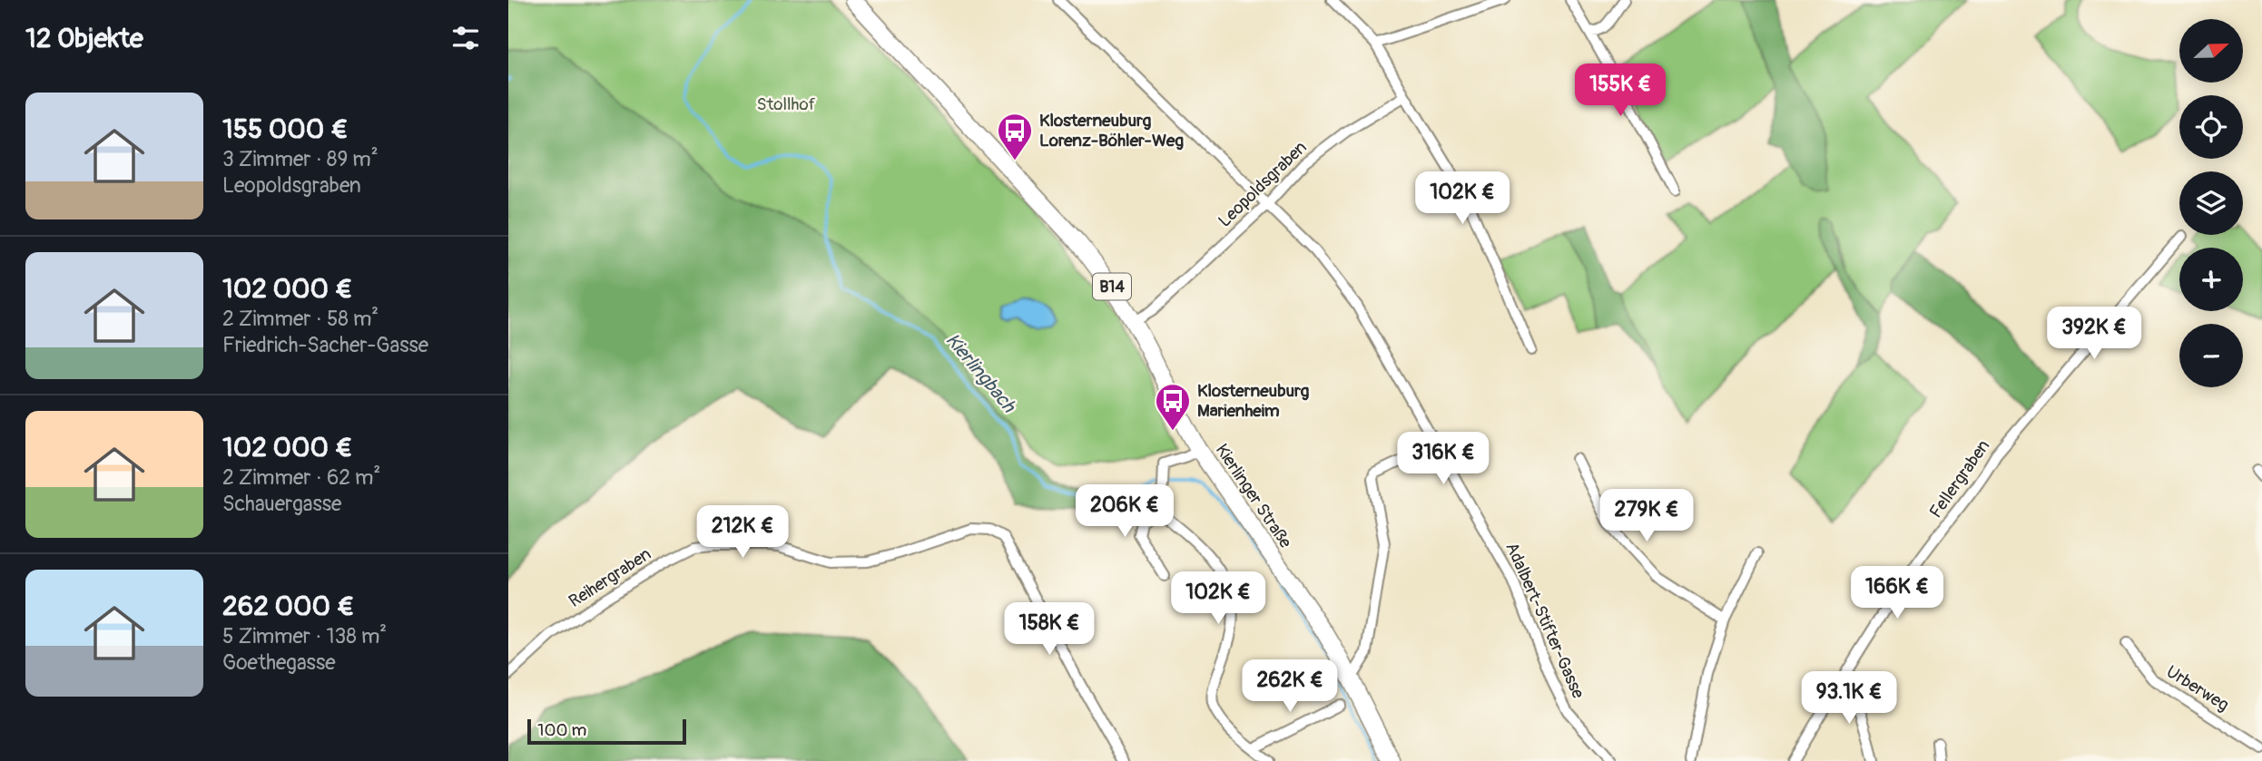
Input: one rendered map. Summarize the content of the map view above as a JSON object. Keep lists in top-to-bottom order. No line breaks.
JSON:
{"streets":{"main road":["B14","Kierlinger Straße"],"street":["Leopoldsgraben","Fellergraben","Reihergraben","Adalbert-Stifter-Gasse","Urberweg"]},"crossings":[["Leopoldsgraben","Kierlinger Straße"],["Leopoldsgraben","Adalbert-Stifter-Gasse"]],"water":["Kierlingbach"],"parks":["Stollhof"],"places":{"bus stop":["Klosterneuburg Lorenz-Böhler-Weg","Klosterneuburg Marienheim"]},"scale_bar":"100 m","north":"right","page":{"heading":"12 Objekte","map_buttons":["+","−"],"price":["155K €","102K €","392K €","316K €","206K €","279K €","212K €","166K €","102K €","158K €","262K €","93.1K €"],"list":[{"name":"155 000 €","note":"3 Zimmer · 89 m² · Leopoldsgraben"},{"name":"102 000 €","note":"2 Zimmer · 58 m² · Friedrich-Sacher-Gasse"},{"name":"102 000 €","note":"2 Zimmer · 62 m² · Schauergasse"},{"name":"262 000 €","note":"5 Zimmer · 138 m² · Goethegasse"}],"scale":"100 m"}}
